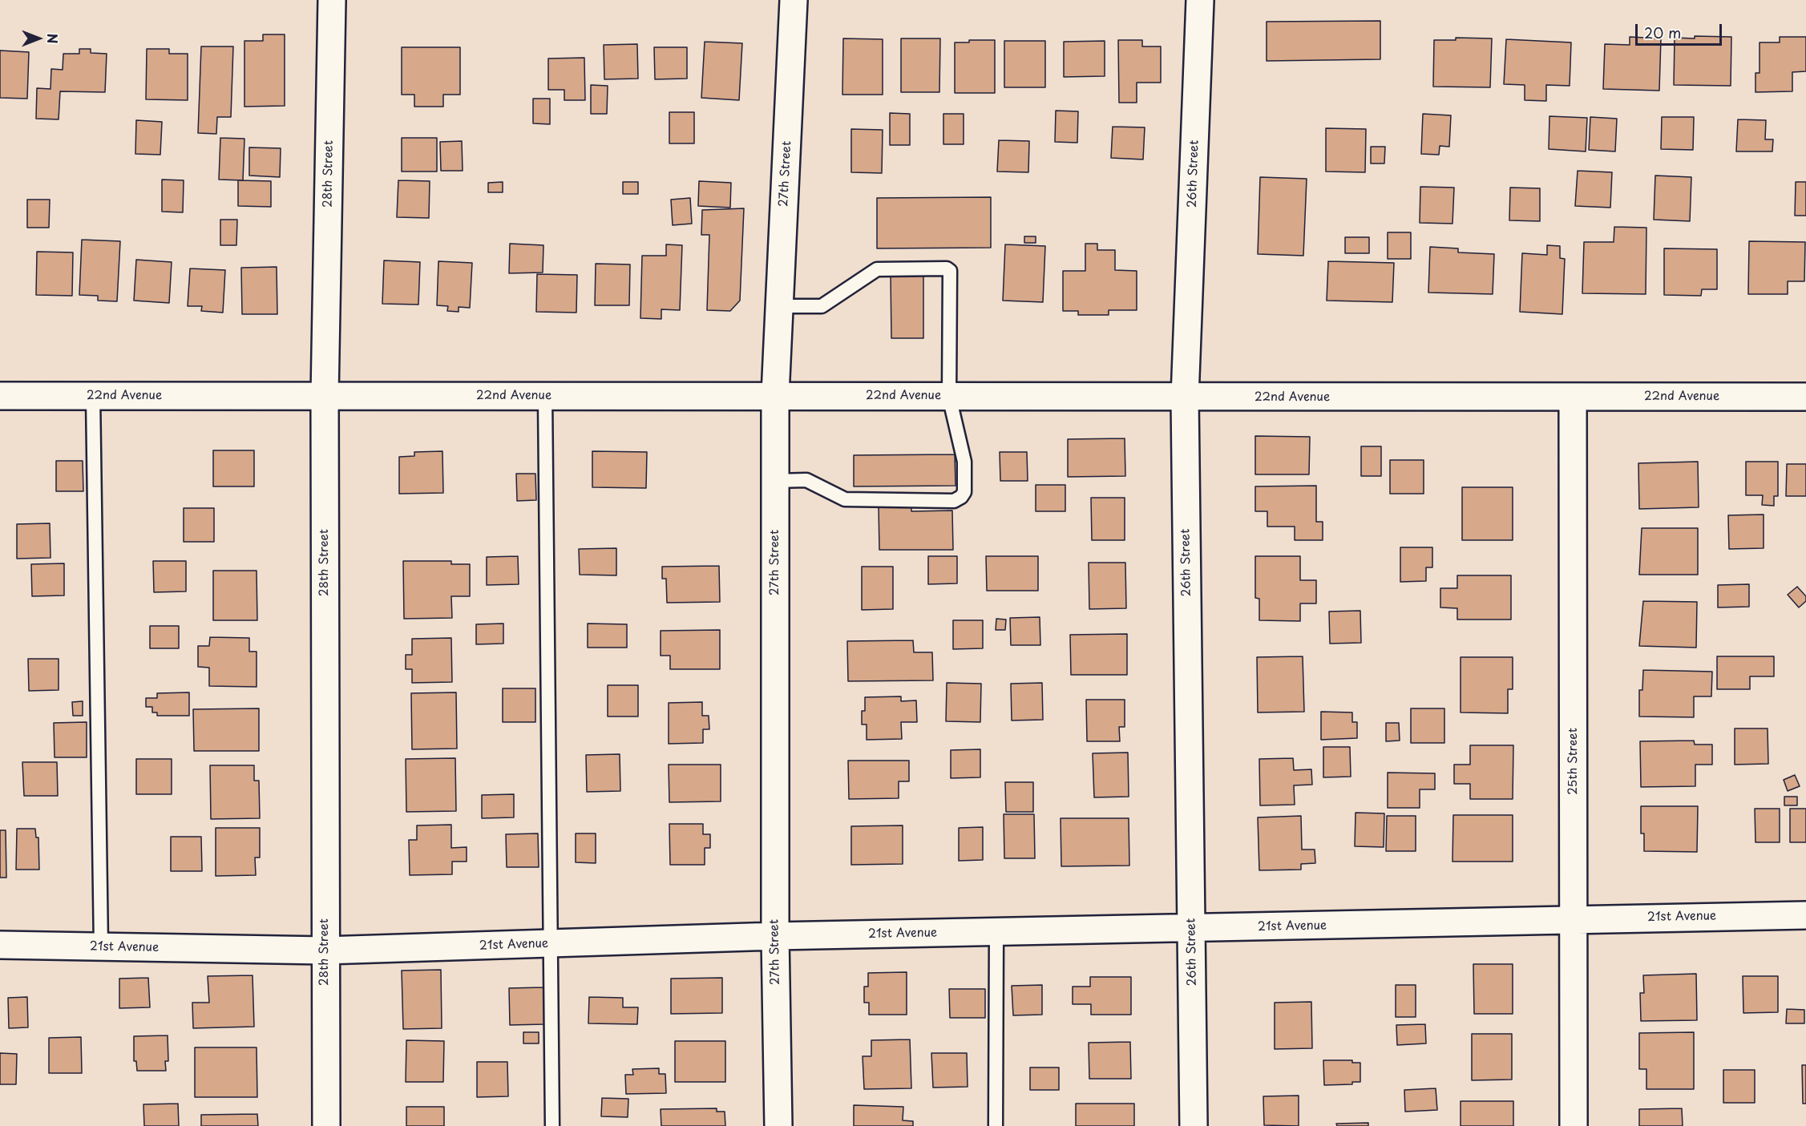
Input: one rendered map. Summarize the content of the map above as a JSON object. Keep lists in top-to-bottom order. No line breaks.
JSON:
{"streets":{"street":["28th Street","27th Street","26th Street","22nd Avenue","25th Street","21st Avenue"]},"crossings":[["28th Street","22nd Avenue"],["28th Street","21st Avenue"],["27th Street","22nd Avenue"],["27th Street","21st Avenue"],["26th Street","22nd Avenue"],["26th Street","21st Avenue"],["22nd Avenue","25th Street"],["25th Street","21st Avenue"]],"scale_bar":"20 m","north":"right"}
